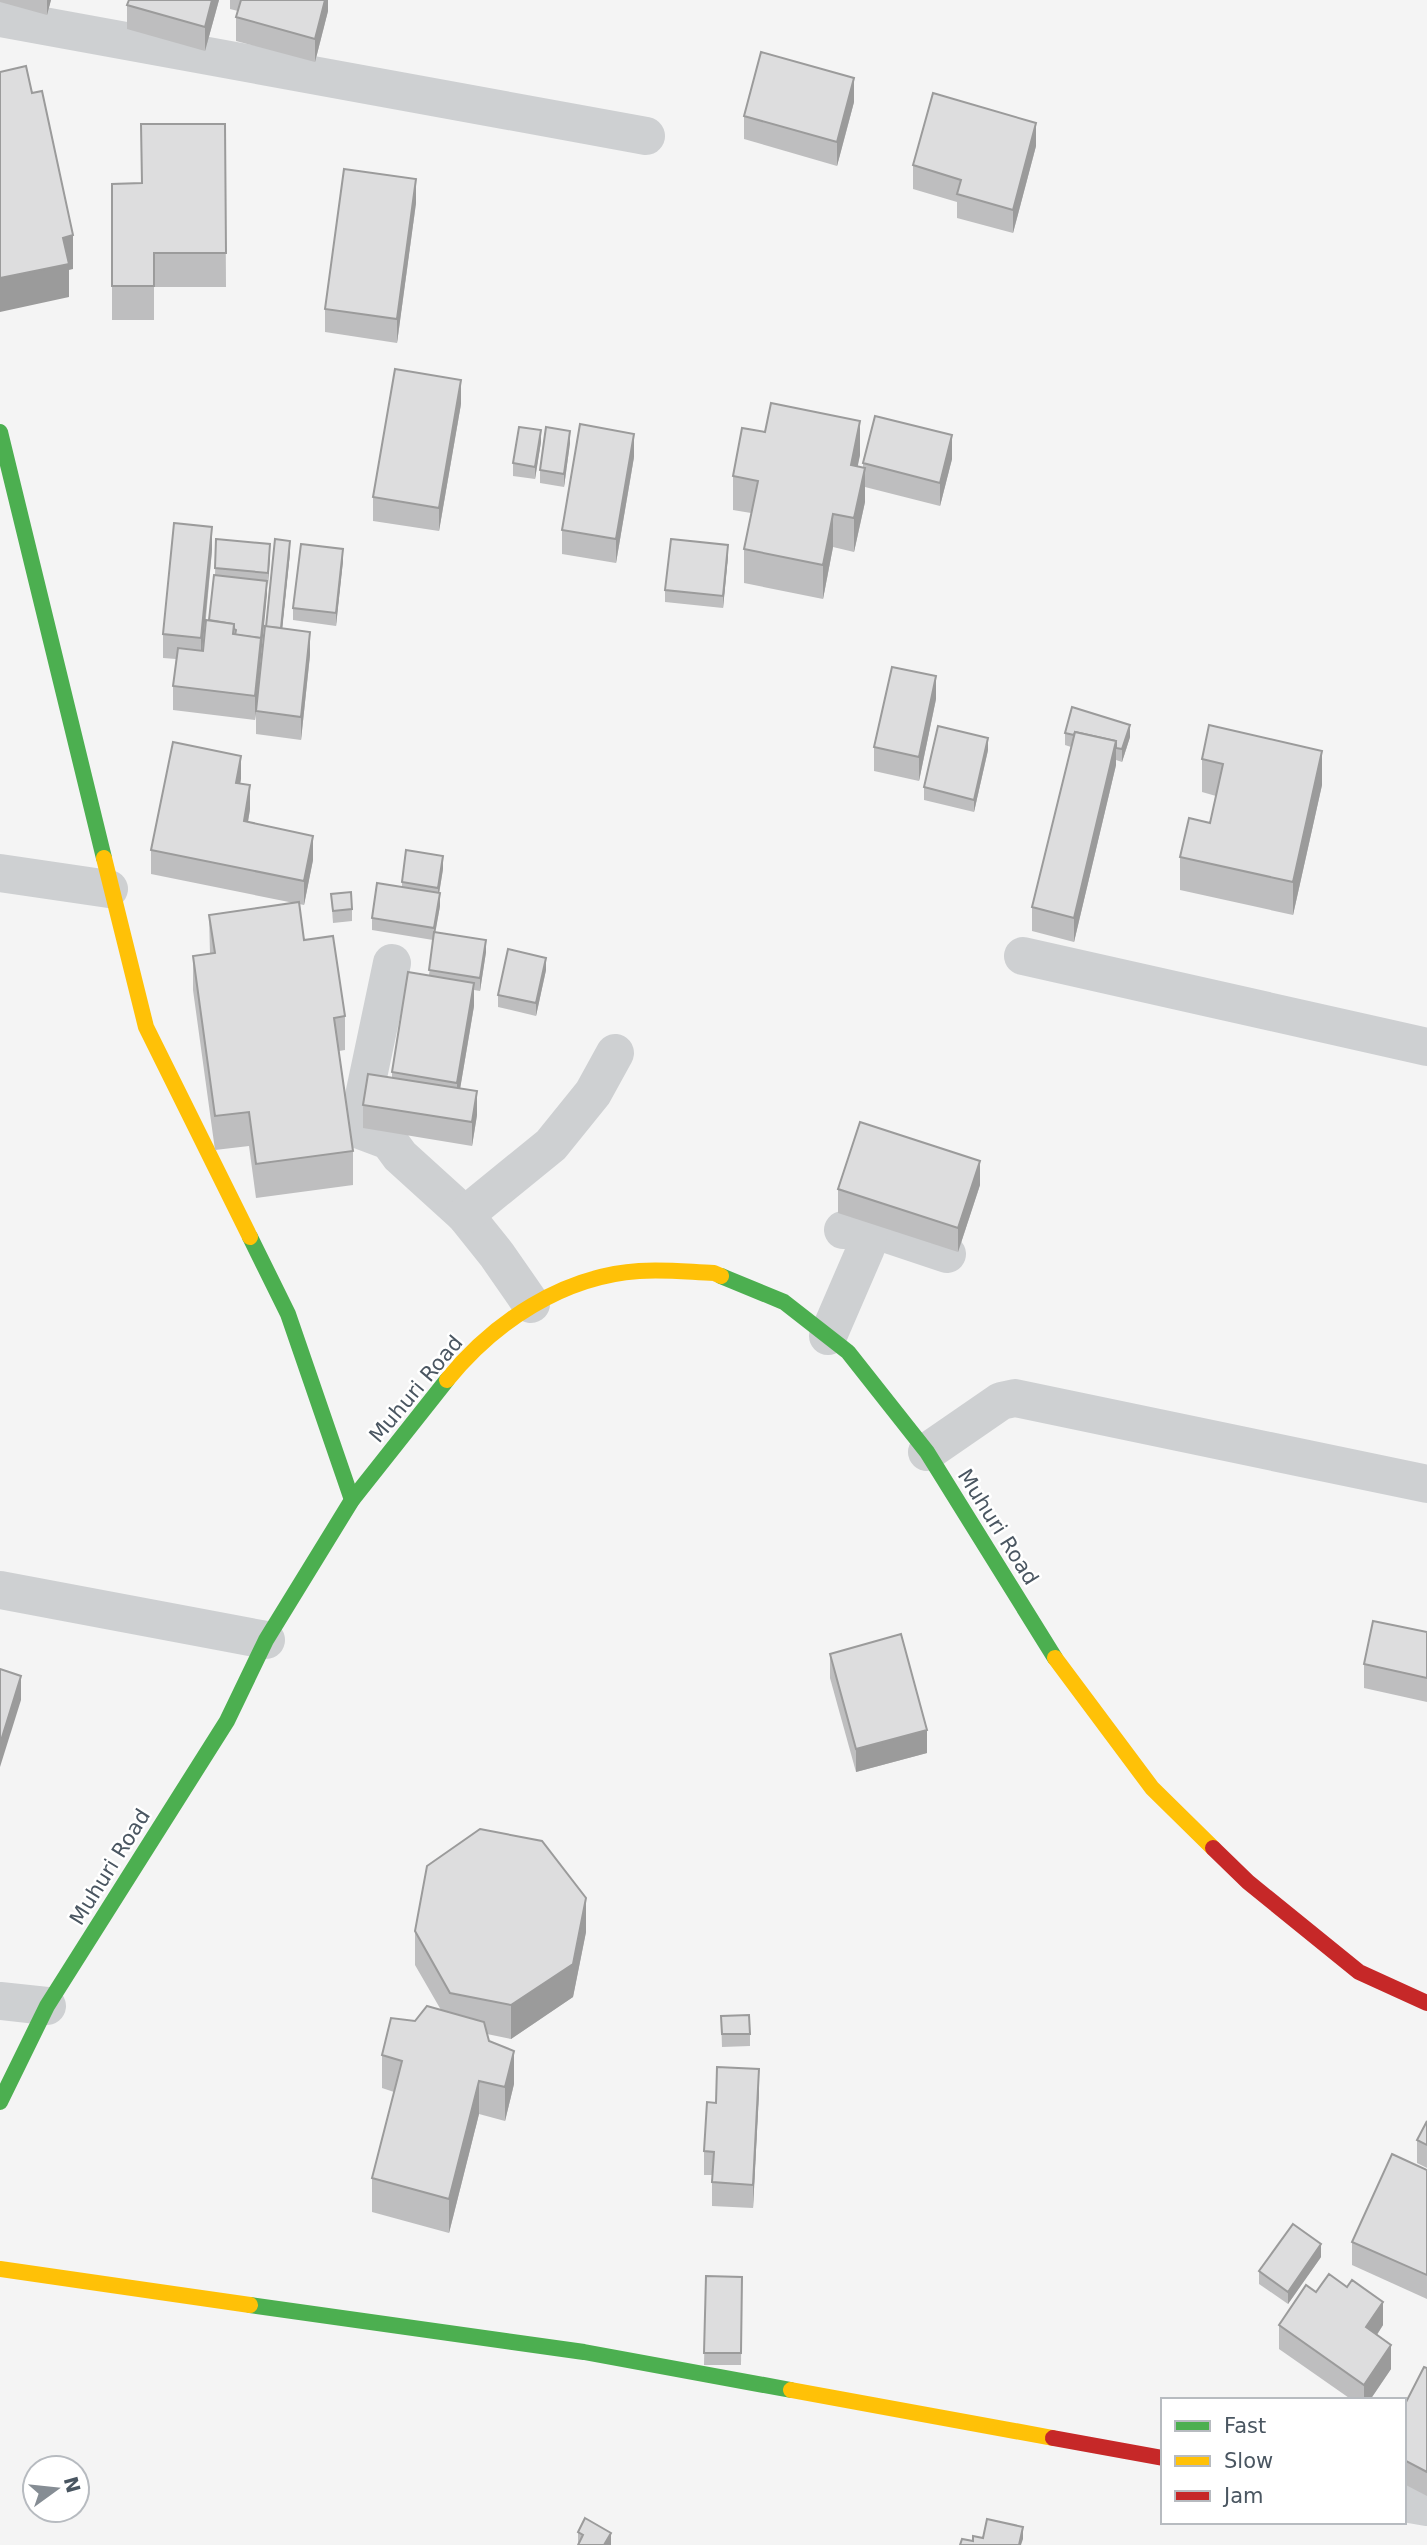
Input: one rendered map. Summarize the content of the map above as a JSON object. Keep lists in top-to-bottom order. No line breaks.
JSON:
{"streets":{"street":["Muhuri Road"]},"legend":["Fast","Slow","Jam"],"north":"right"}
